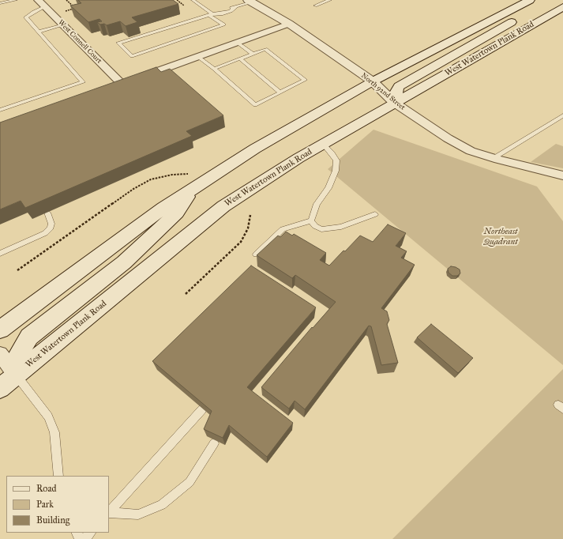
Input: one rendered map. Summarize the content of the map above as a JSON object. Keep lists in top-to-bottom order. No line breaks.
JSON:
{"streets":{"main road":["West Watertown Plank Road","North 92nd Street"],"street":["West Connell Court"]},"crossings":[["West Watertown Plank Road","North 92nd Street"]],"parks":["Northeast Quadrant"],"legend":["Road","Park","Building"]}
